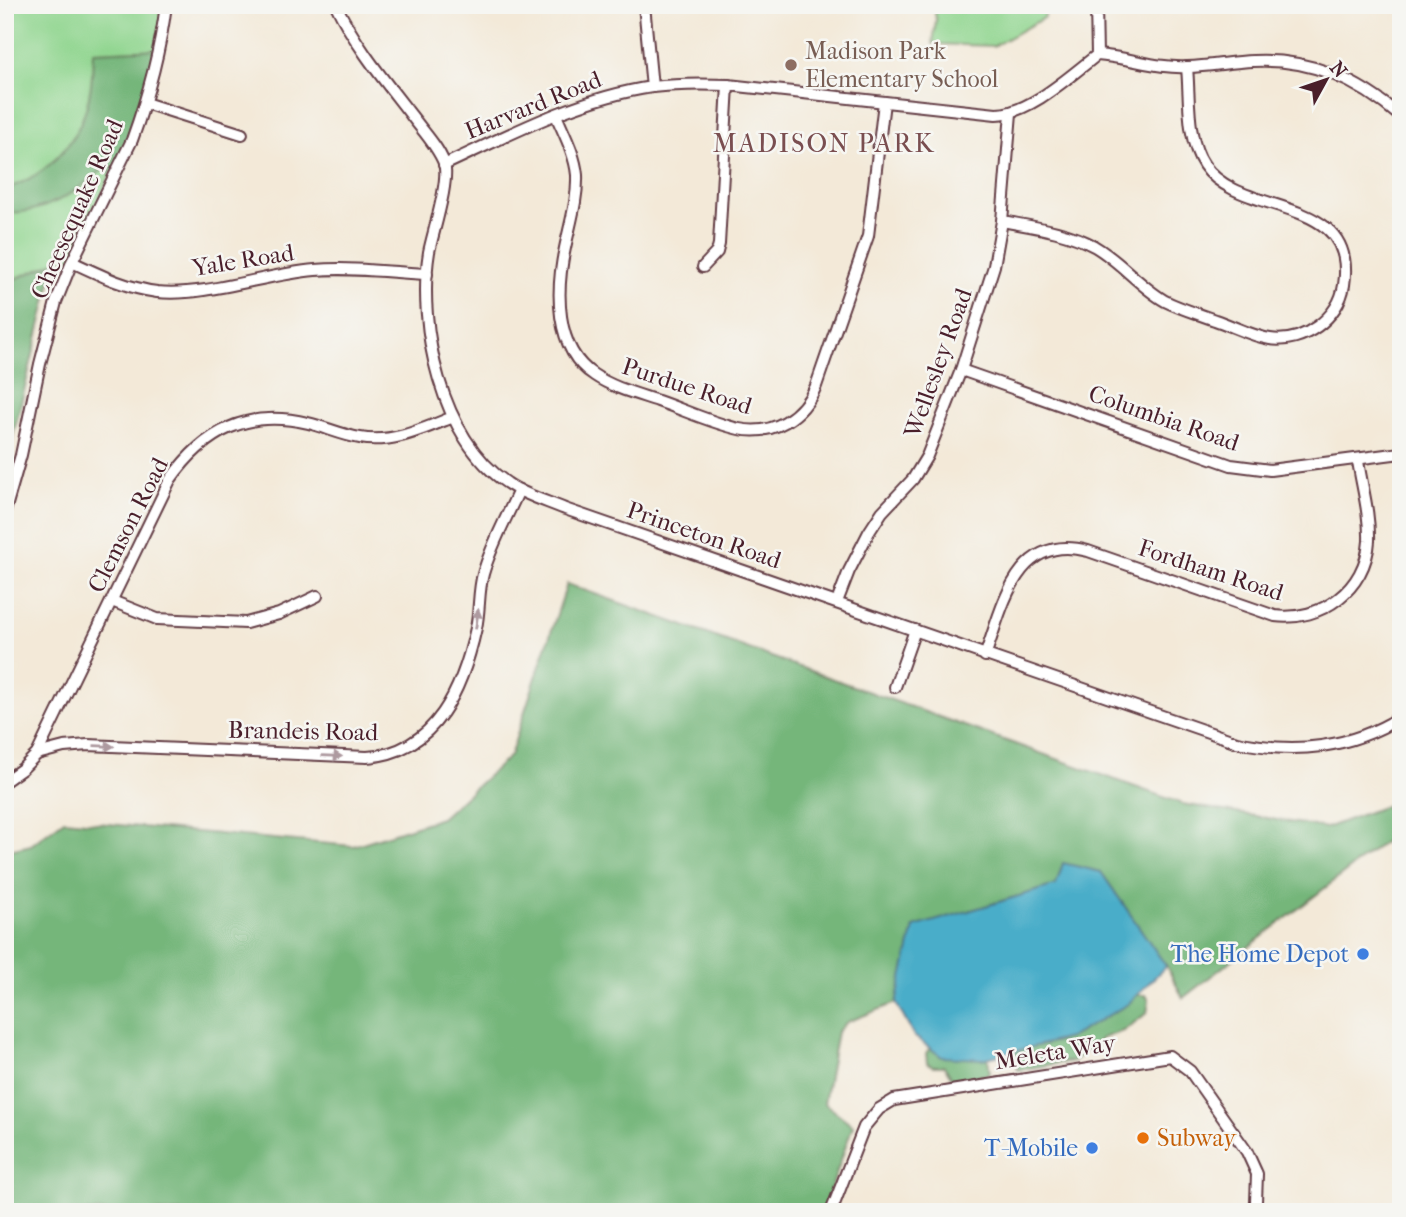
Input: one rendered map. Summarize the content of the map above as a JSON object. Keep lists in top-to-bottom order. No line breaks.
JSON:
{"streets":{"street":["Harvard Road","Cheesequake Road","Yale Road","Wellesley Road","Purdue Road","Columbia Road","Clemson Road","Princeton Road","Fordham Road","Brandeis Road","Meleta Way"]},"crossings":[["Harvard Road","Wellesley Road"],["Harvard Road","Purdue Road"],["Harvard Road","Princeton Road"],["Cheesequake Road","Yale Road"],["Yale Road","Princeton Road"],["Wellesley Road","Columbia Road"],["Wellesley Road","Princeton Road"],["Columbia Road","Fordham Road"],["Clemson Road","Princeton Road"],["Clemson Road","Brandeis Road"],["Princeton Road","Fordham Road"],["Princeton Road","Brandeis Road"]],"one_way":["Brandeis Road"],"districts":["MADISON PARK"],"places":["Madison Park Elementary School","The Home Depot","Subway","T-Mobile"],"north":"top right"}
